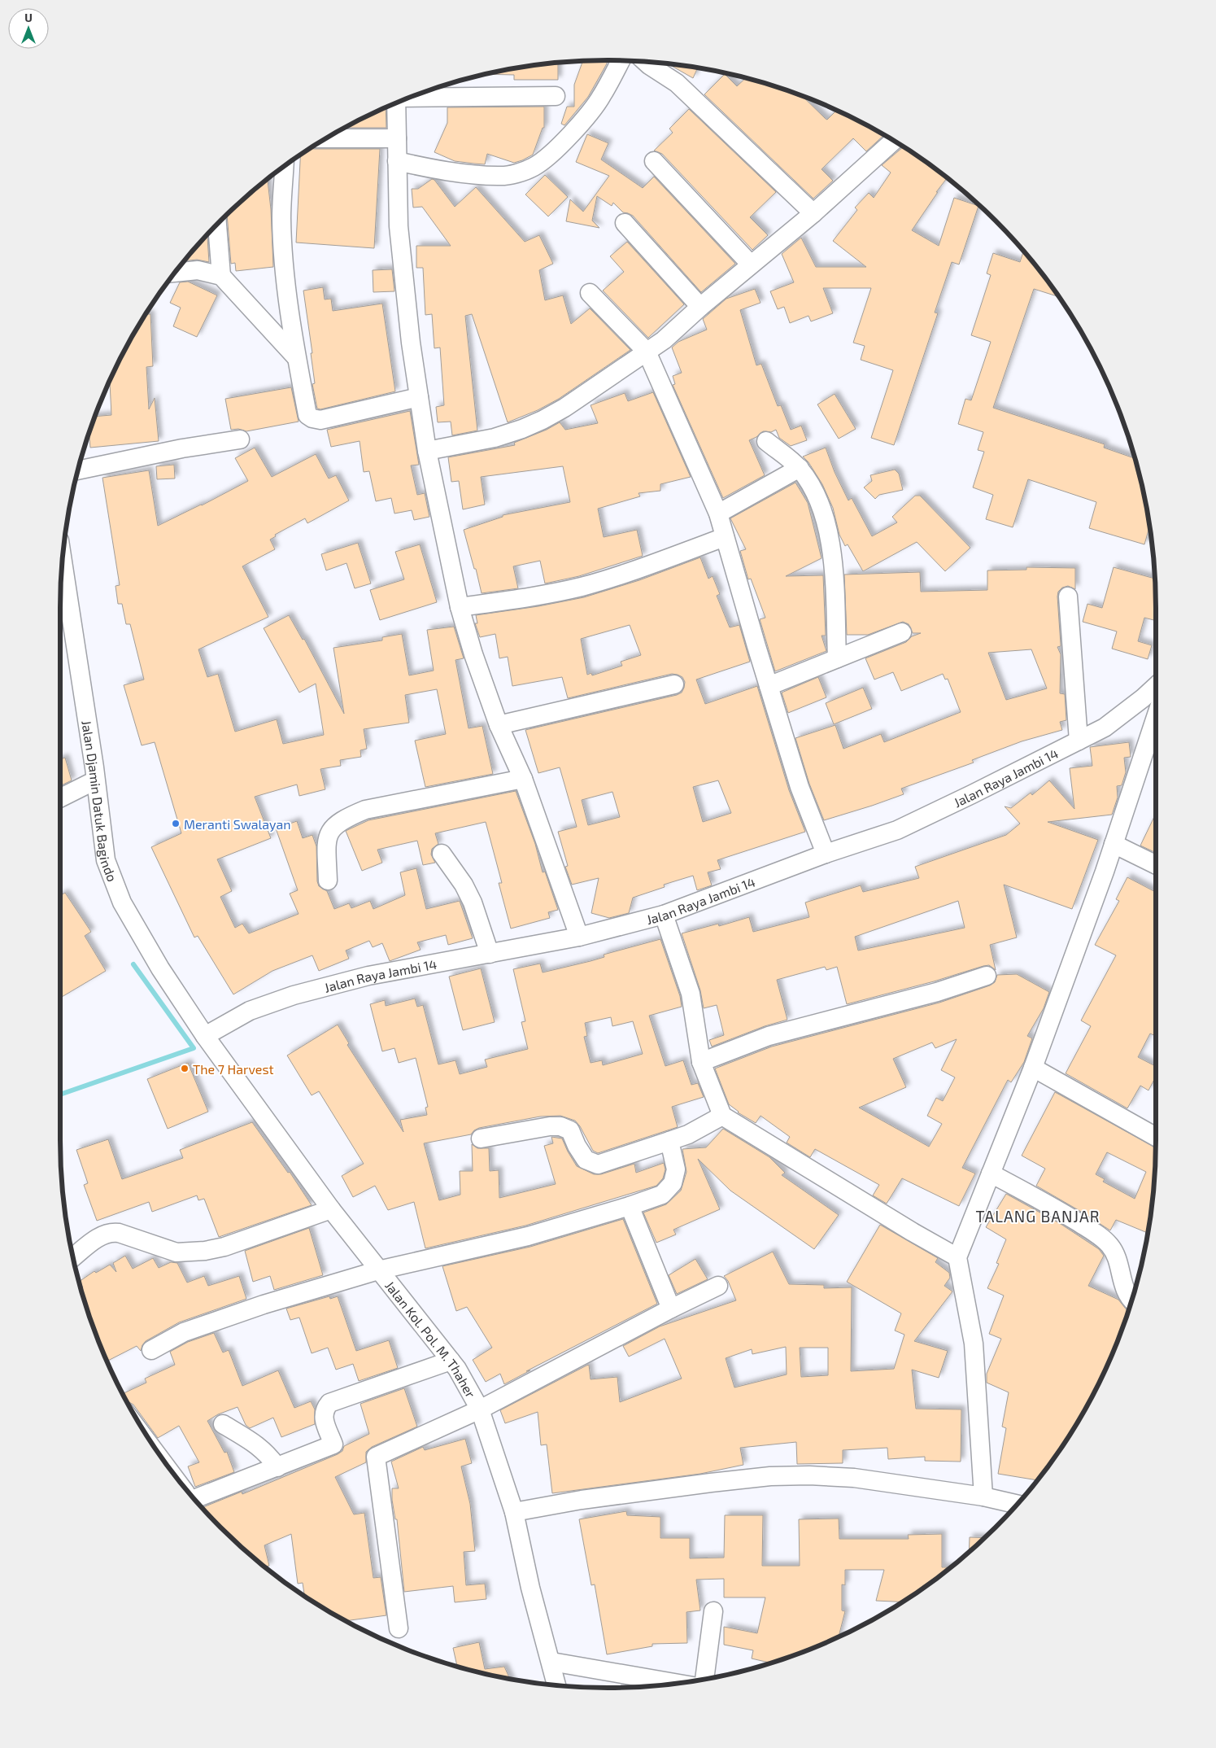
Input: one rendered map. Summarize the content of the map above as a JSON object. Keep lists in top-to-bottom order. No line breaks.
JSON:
{"streets":{"street":["Jalan Raya Jambi 14","Jalan Djamin Datuk Bagindo","Jalan Kol. Pol. M. Thaher"]},"crossings":[["Jalan Raya Jambi 14","Jalan Djamin Datuk Bagindo"],["Jalan Raya Jambi 14","Jalan Kol. Pol. M. Thaher"],["Jalan Djamin Datuk Bagindo","Jalan Kol. Pol. M. Thaher"]],"districts":["TALANG BANJAR"],"places":["Meranti Swalayan","The 7 Harvest"],"north":"top"}
